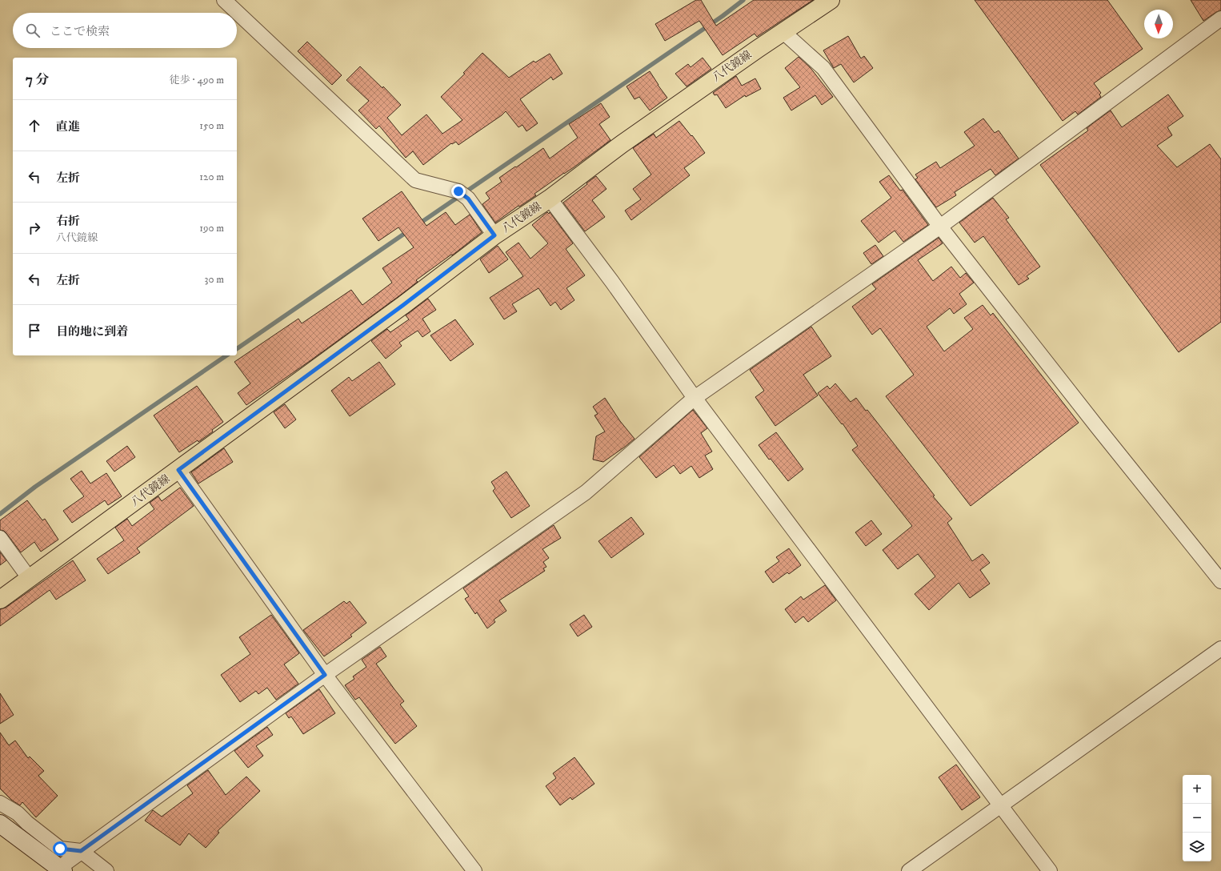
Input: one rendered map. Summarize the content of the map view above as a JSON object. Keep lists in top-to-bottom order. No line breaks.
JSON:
{"streets":{"main road":["八代鏡線"]},"north":"bottom","page":{"search":"ここで検索","heading":["7 分","徒歩 · 490 m"],"list":[["直進","150 m"],["左折","120 m"],["右折","八代鏡線","190 m"],["左折","30 m"],"目的地に到着"],"map_buttons":["+","−"]}}
